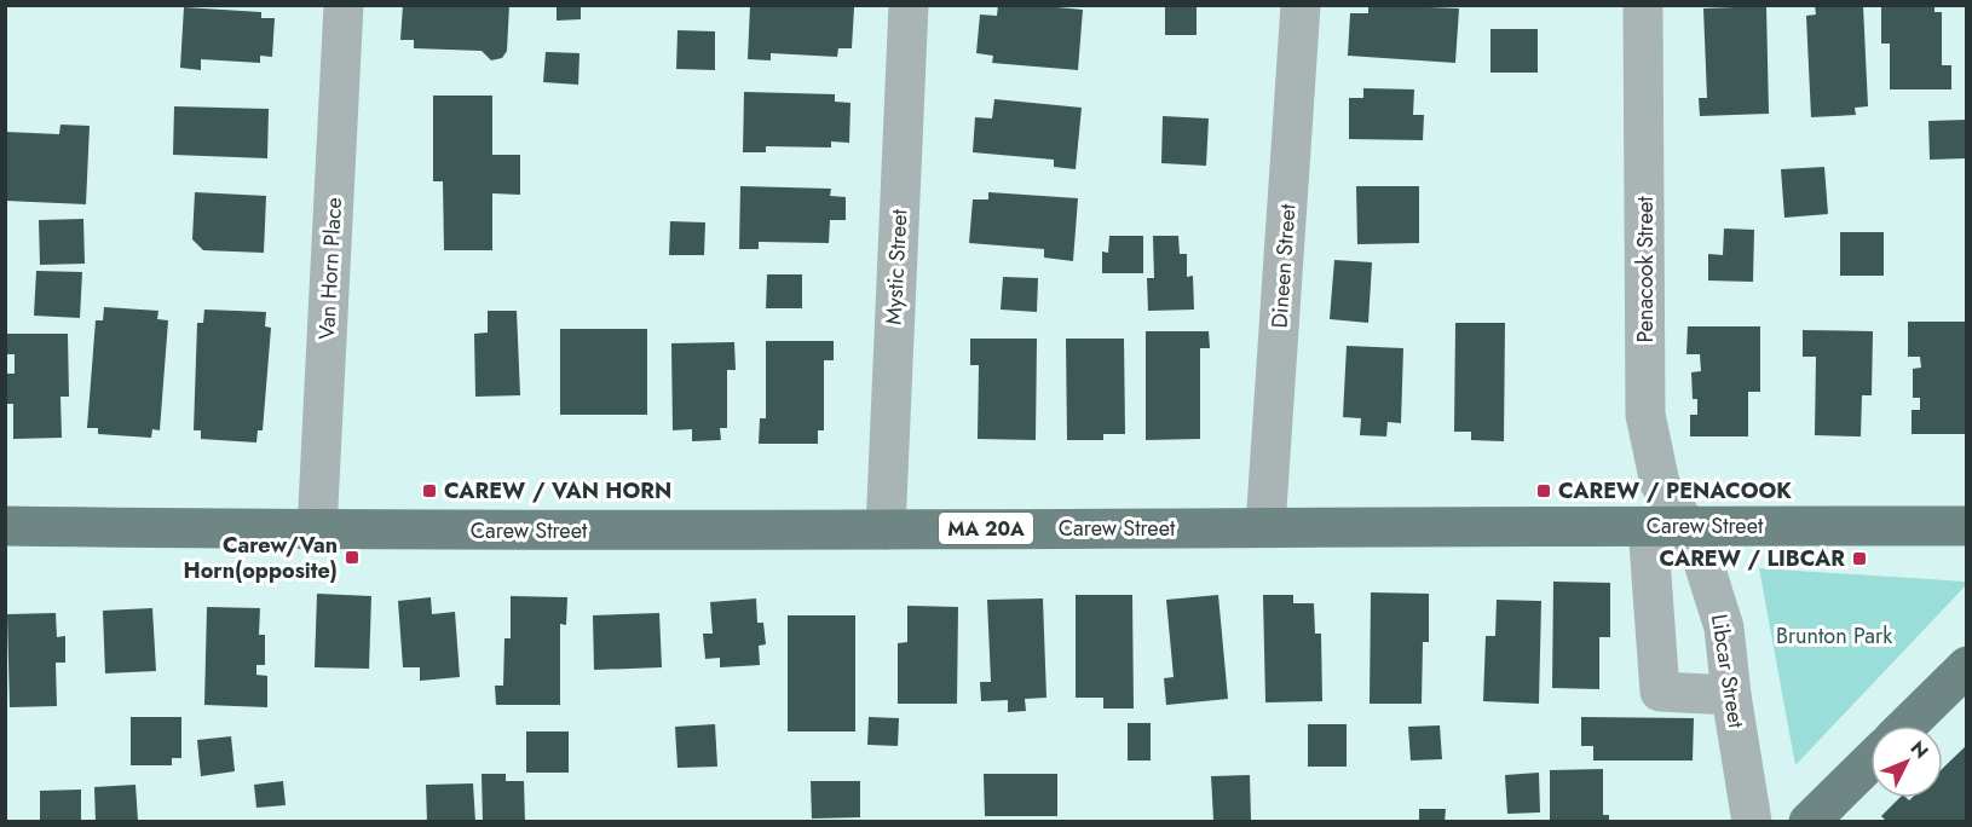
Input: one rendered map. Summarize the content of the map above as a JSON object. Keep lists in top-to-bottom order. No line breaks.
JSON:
{"streets":{"main road":["Carew Street","MA 20A"],"street":["Dineen Street","Mystic Street","Van Horn Place","Penacook Street","Libcar Street"]},"crossings":[["Dineen Street","Carew Street"],["Mystic Street","Carew Street"],["Van Horn Place","Carew Street"],["Penacook Street","Carew Street"],["Penacook Street","Libcar Street"],["Carew Street","Libcar Street"]],"parks":["Brunton Park"],"places":{"transit":["CAREW / VAN HORN","CAREW / PENACOOK","Carew/Van Horn(opposite)","CAREW / LIBCAR"]},"north":"top right"}
